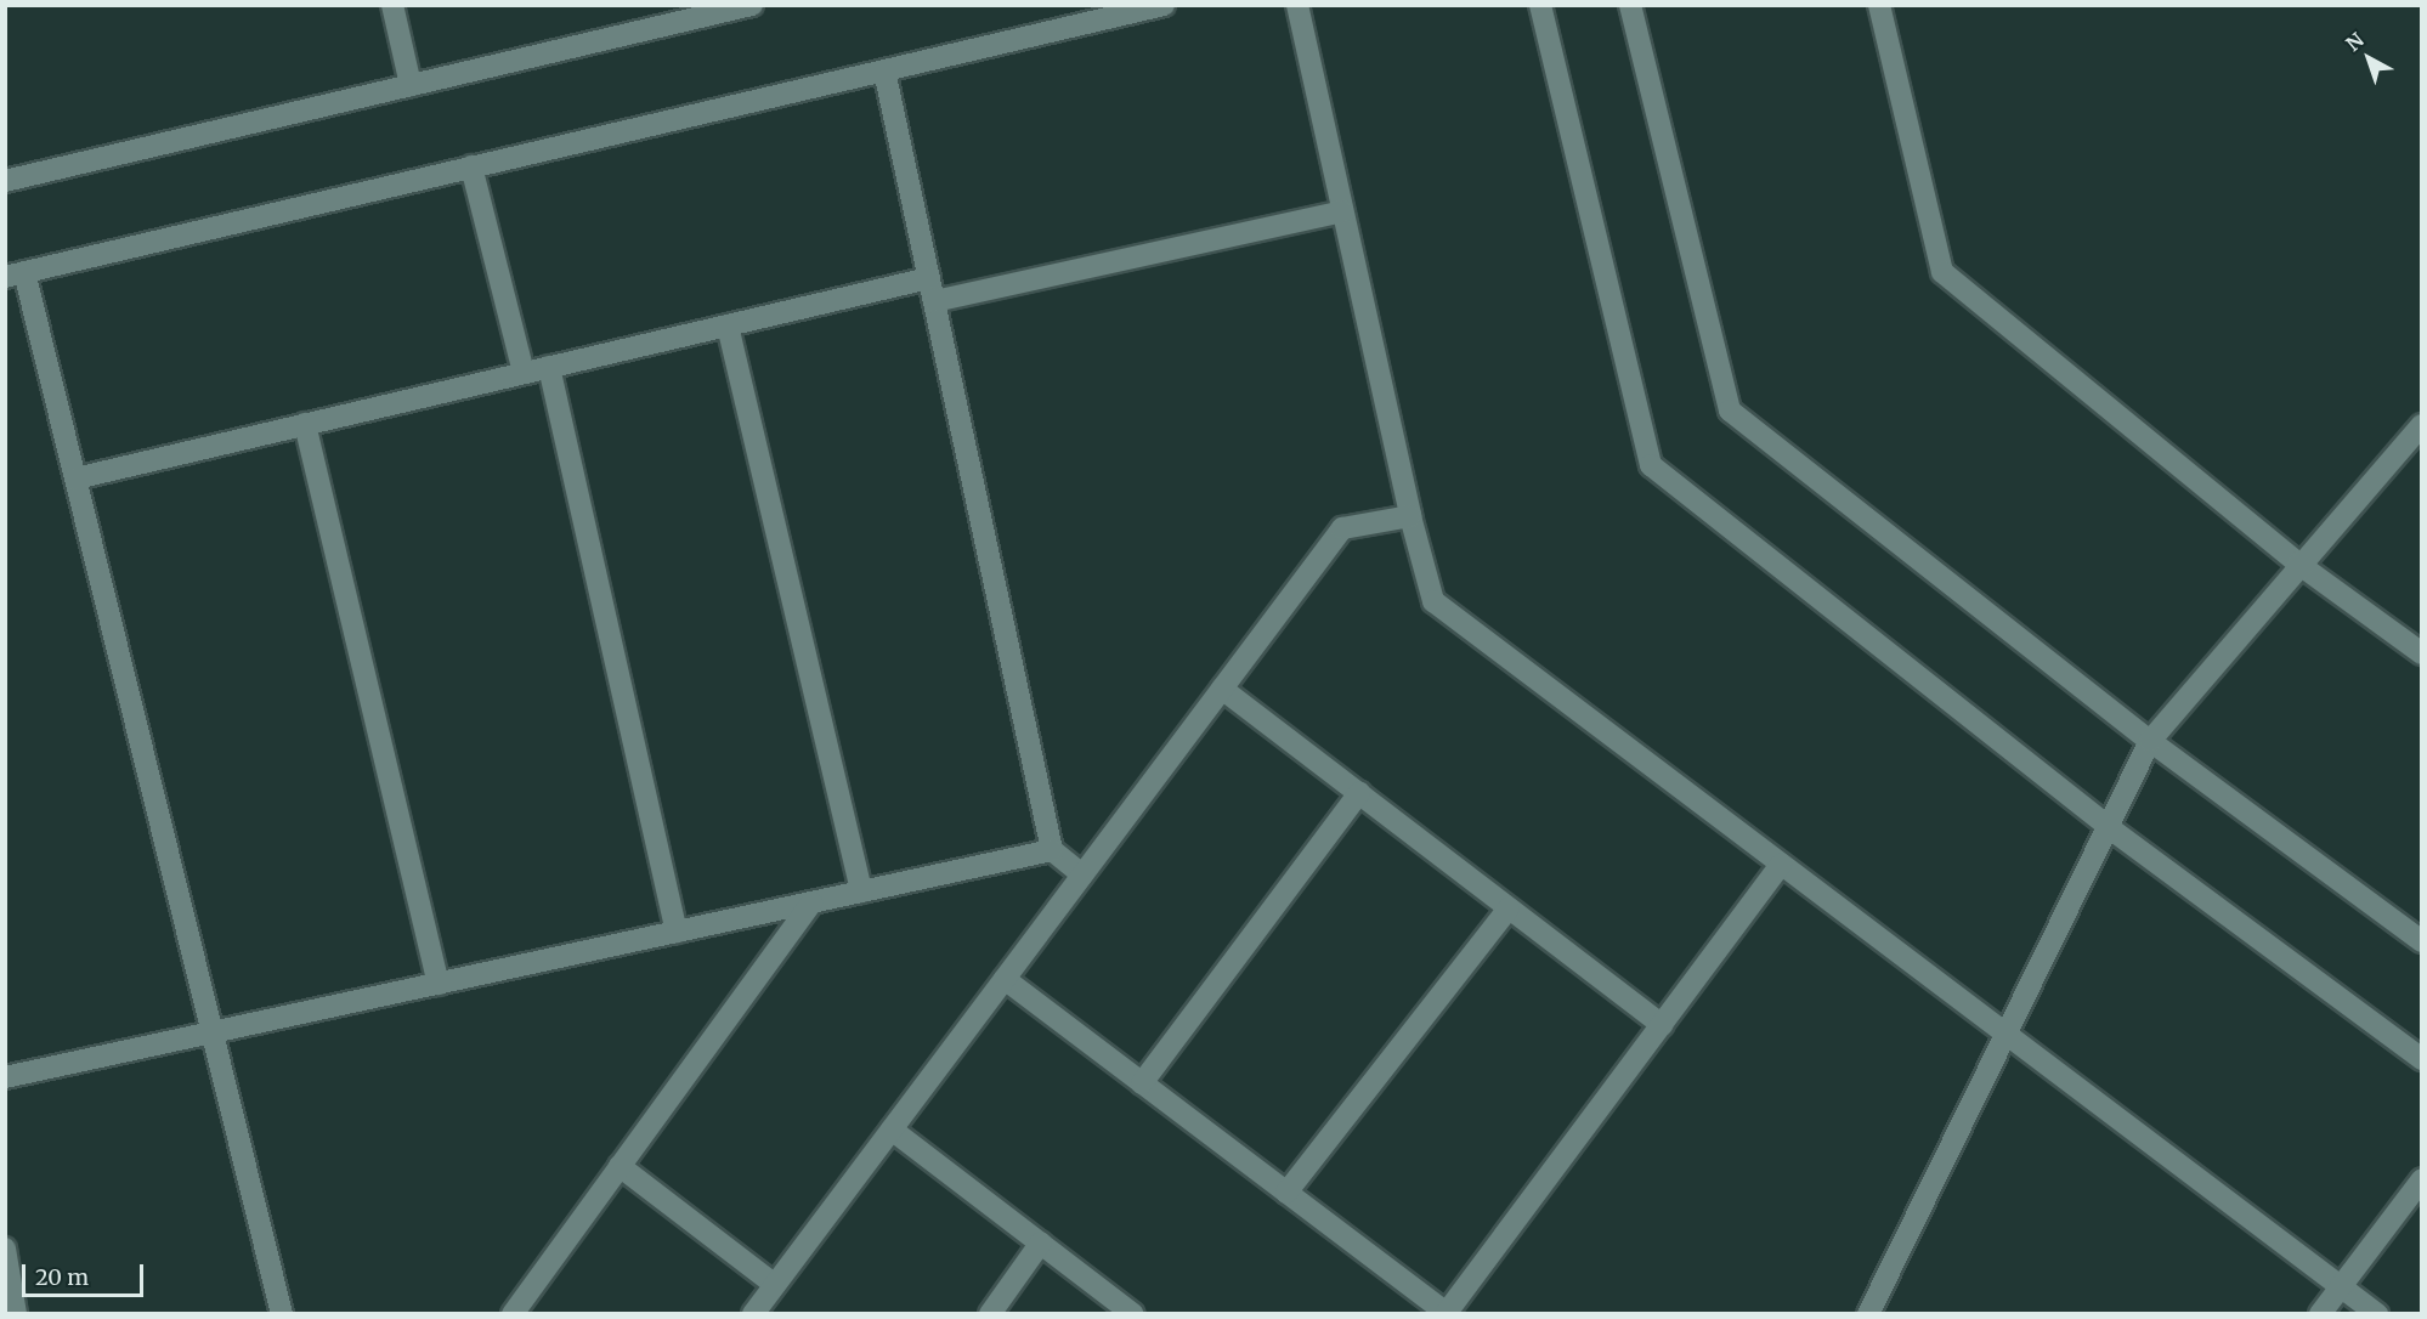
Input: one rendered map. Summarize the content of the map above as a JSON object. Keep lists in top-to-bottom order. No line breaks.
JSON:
{"scale_bar":"20 m","north":"top left"}
